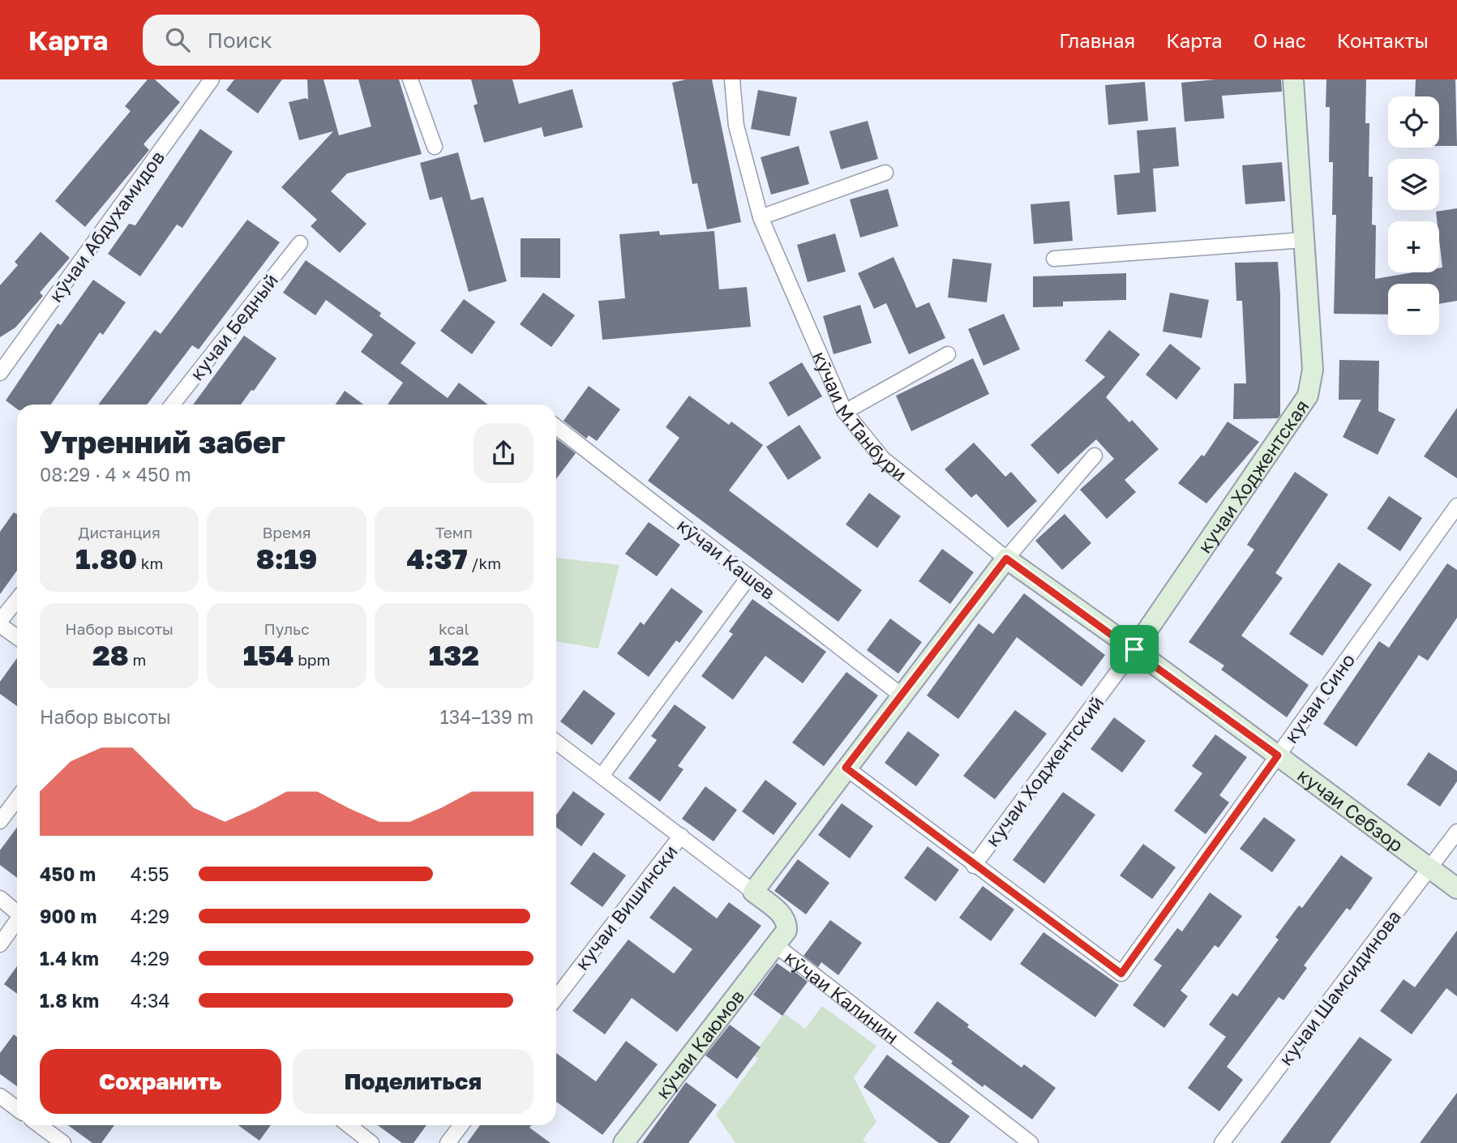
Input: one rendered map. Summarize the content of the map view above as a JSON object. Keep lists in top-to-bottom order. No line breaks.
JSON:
{"streets":{"main road":["кӯчаи М.Танбури","кучаи Ходжентская","кучаи Себзор","кӯчаи Калинин","кӯчаи Каюмов"],"street":["кӯчаи Абдухамидов","кучаи Бедный","кӯчаи Кашев","кучаи Сино","кучаи Ходжентский","кучаи Вишински","кучаи Шамсидинова"]},"crossings":[["кӯчаи М.Танбури","кучаи Ходжентская"],["кӯчаи М.Танбури","кучаи Ходжентский"],["кӯчаи М.Танбури","кучаи Себзор"],["кучаи Ходжентская","кучаи Ходжентский"],["кучаи Ходжентская","кучаи Себзор"],["кучаи Сино","кучаи Ходжентский"],["кучаи Сино","кучаи Себзор"],["кучаи Ходжентский","кучаи Себзор"],["кучаи Себзор","кучаи Шамсидинова"],["кучаи Вишински","кӯчаи Калинин"],["кӯчаи Калинин","кӯчаи Каюмов"]],"page":{"header":"Карта","search":"Поиск","nav":["Главная","Карта","О нас","Контакты"],"map_buttons":["+","−"],"heading":["Утренний забег","08:29 · 4 × 450 m"],"stats":[["Дистанция","1.80 km"],["Время","8:19"],["Темп","4:37 /km"],["Набор высоты","28 m"],["Пульс","154 bpm"],["kcal","132"]],"chart":["Набор высоты","134–139 m"],"list":[{"name":"450 m","note":"4:55"},{"name":"900 m","note":"4:29"},{"name":"1.4 km","note":"4:29"},{"name":"1.8 km","note":"4:34"}],"buttons":["Сохранить","Поделиться"]}}
